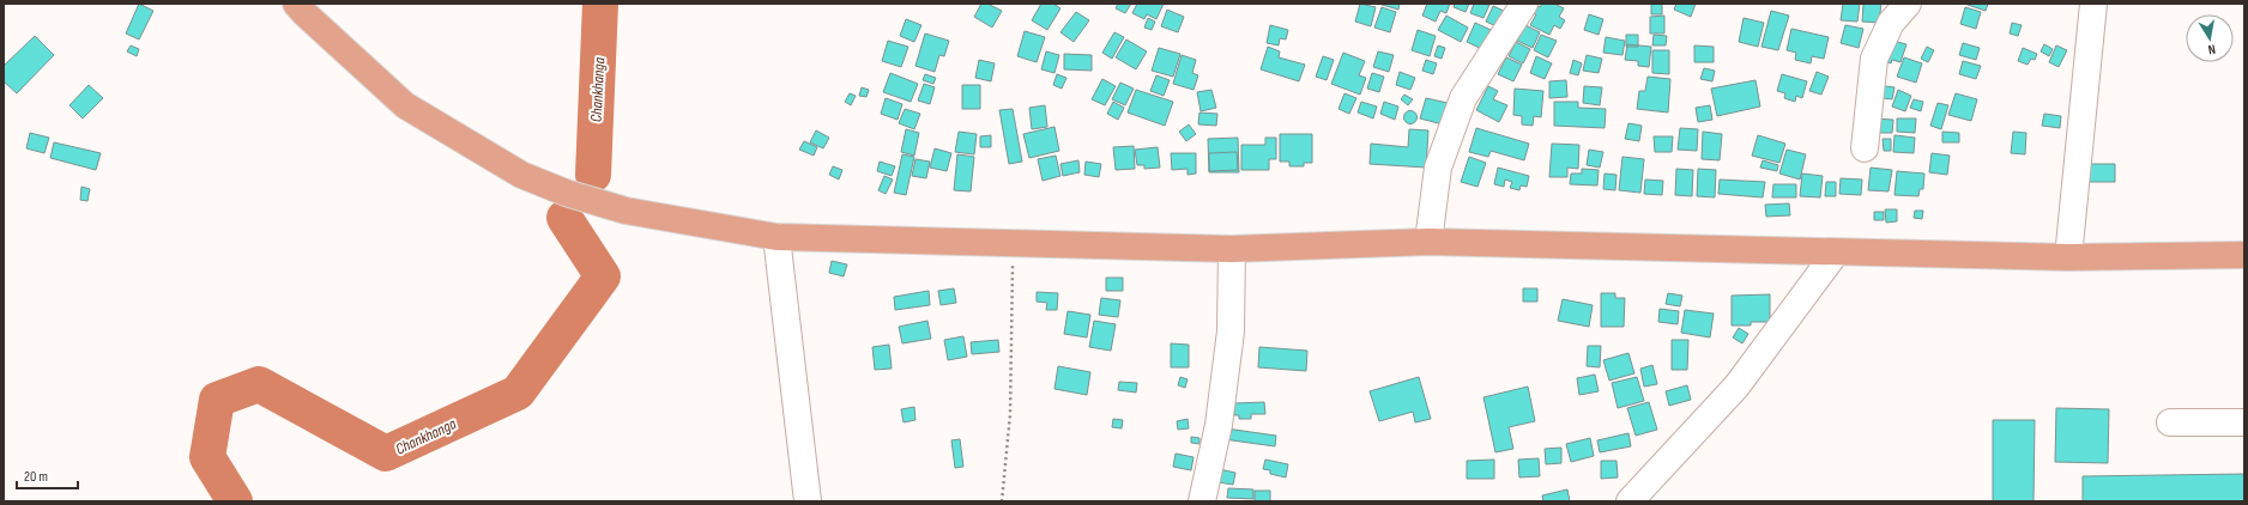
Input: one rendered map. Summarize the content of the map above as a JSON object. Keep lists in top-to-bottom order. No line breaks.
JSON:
{"water":["Chankhanga"],"scale_bar":"20 m","north":"bottom"}
